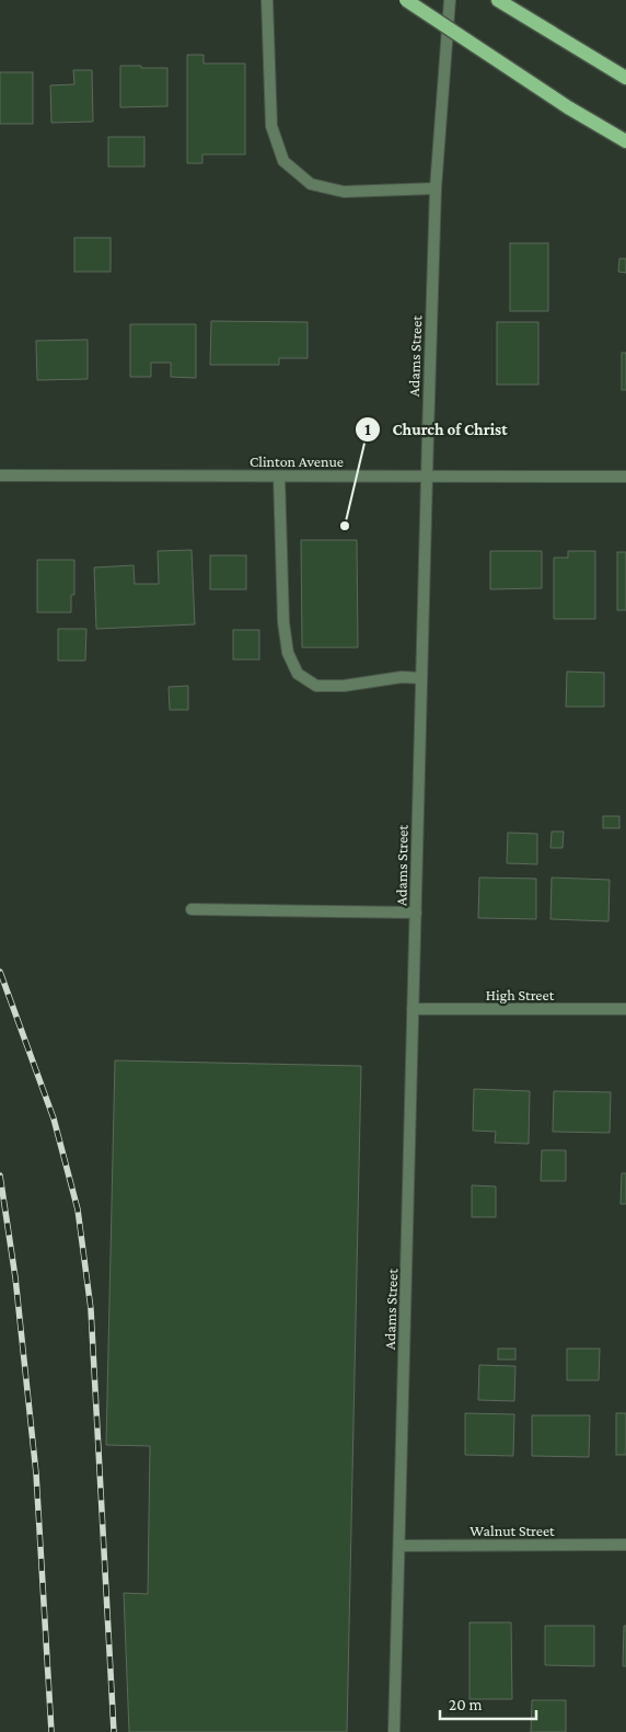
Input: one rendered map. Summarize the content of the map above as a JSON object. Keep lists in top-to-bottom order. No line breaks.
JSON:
{"streets":{"street":["Adams Street","Clinton Avenue","High Street","Walnut Street"]},"crossings":[["Adams Street","Clinton Avenue"],["Adams Street","High Street"],["Adams Street","Walnut Street"]],"places":["Church of Christ"],"scale_bar":"20 m"}
